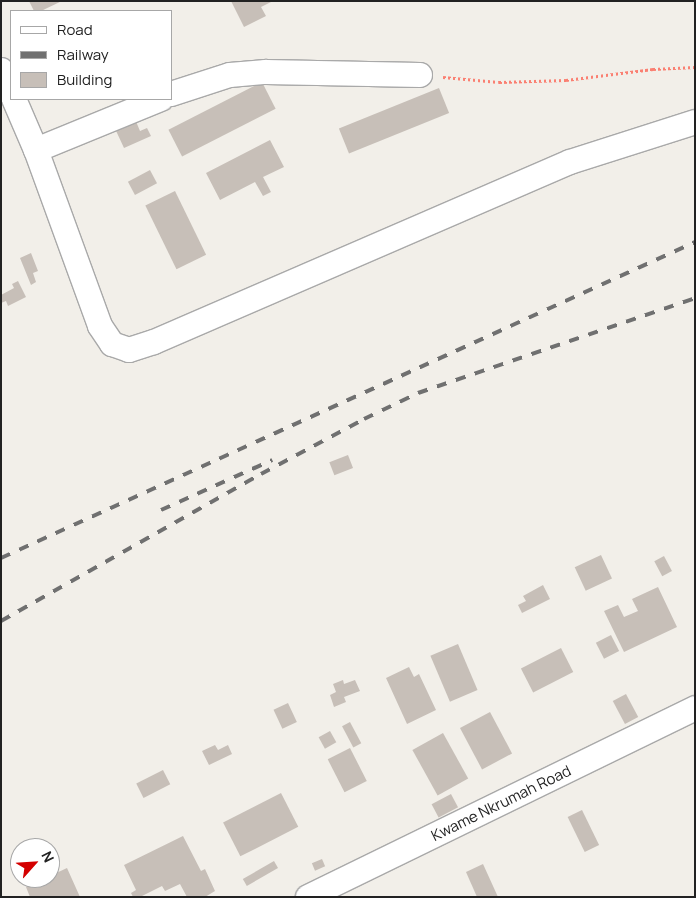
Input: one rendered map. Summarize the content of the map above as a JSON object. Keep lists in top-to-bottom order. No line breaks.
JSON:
{"streets":{"street":["Kwame Nkrumah Road"]},"legend":["Road","Railway","Building"],"north":"top right"}
